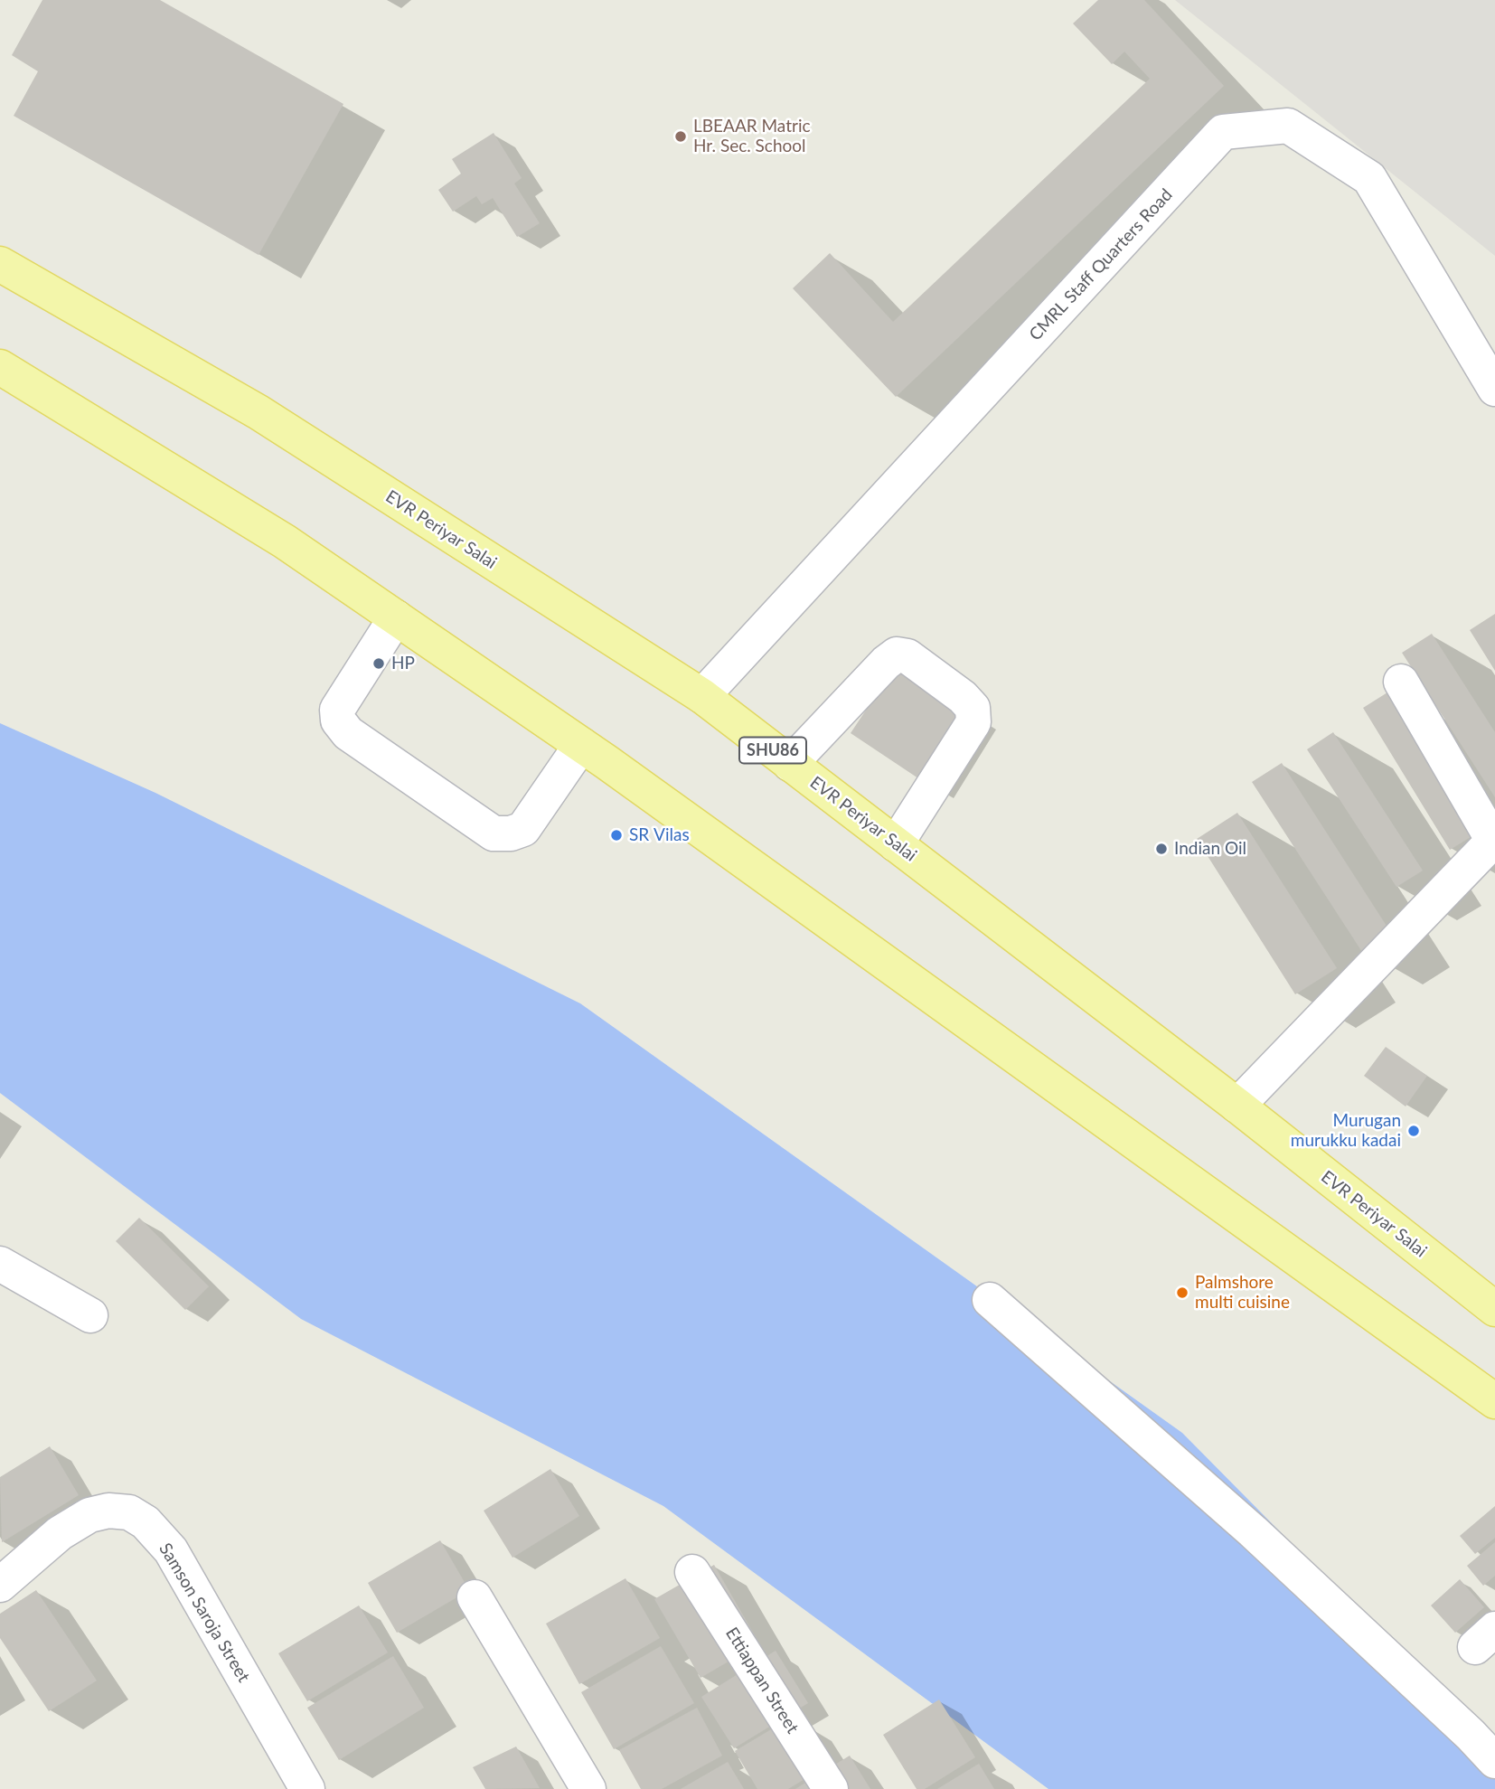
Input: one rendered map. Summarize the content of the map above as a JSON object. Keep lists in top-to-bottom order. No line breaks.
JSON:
{"streets":{"main road":["EVR Periyar Salai","SHU86"],"street":["CMRL Staff Quarters Road","Samson Saroja Street","Ettiappan Street"]},"crossings":[["CMRL Staff Quarters Road","EVR Periyar Salai"]],"places":["LBEAAR Matric Hr. Sec. School","HP","SR Vilas","Indian Oil","Murugan murukku kadai","Palmshore multi cuisine"]}
